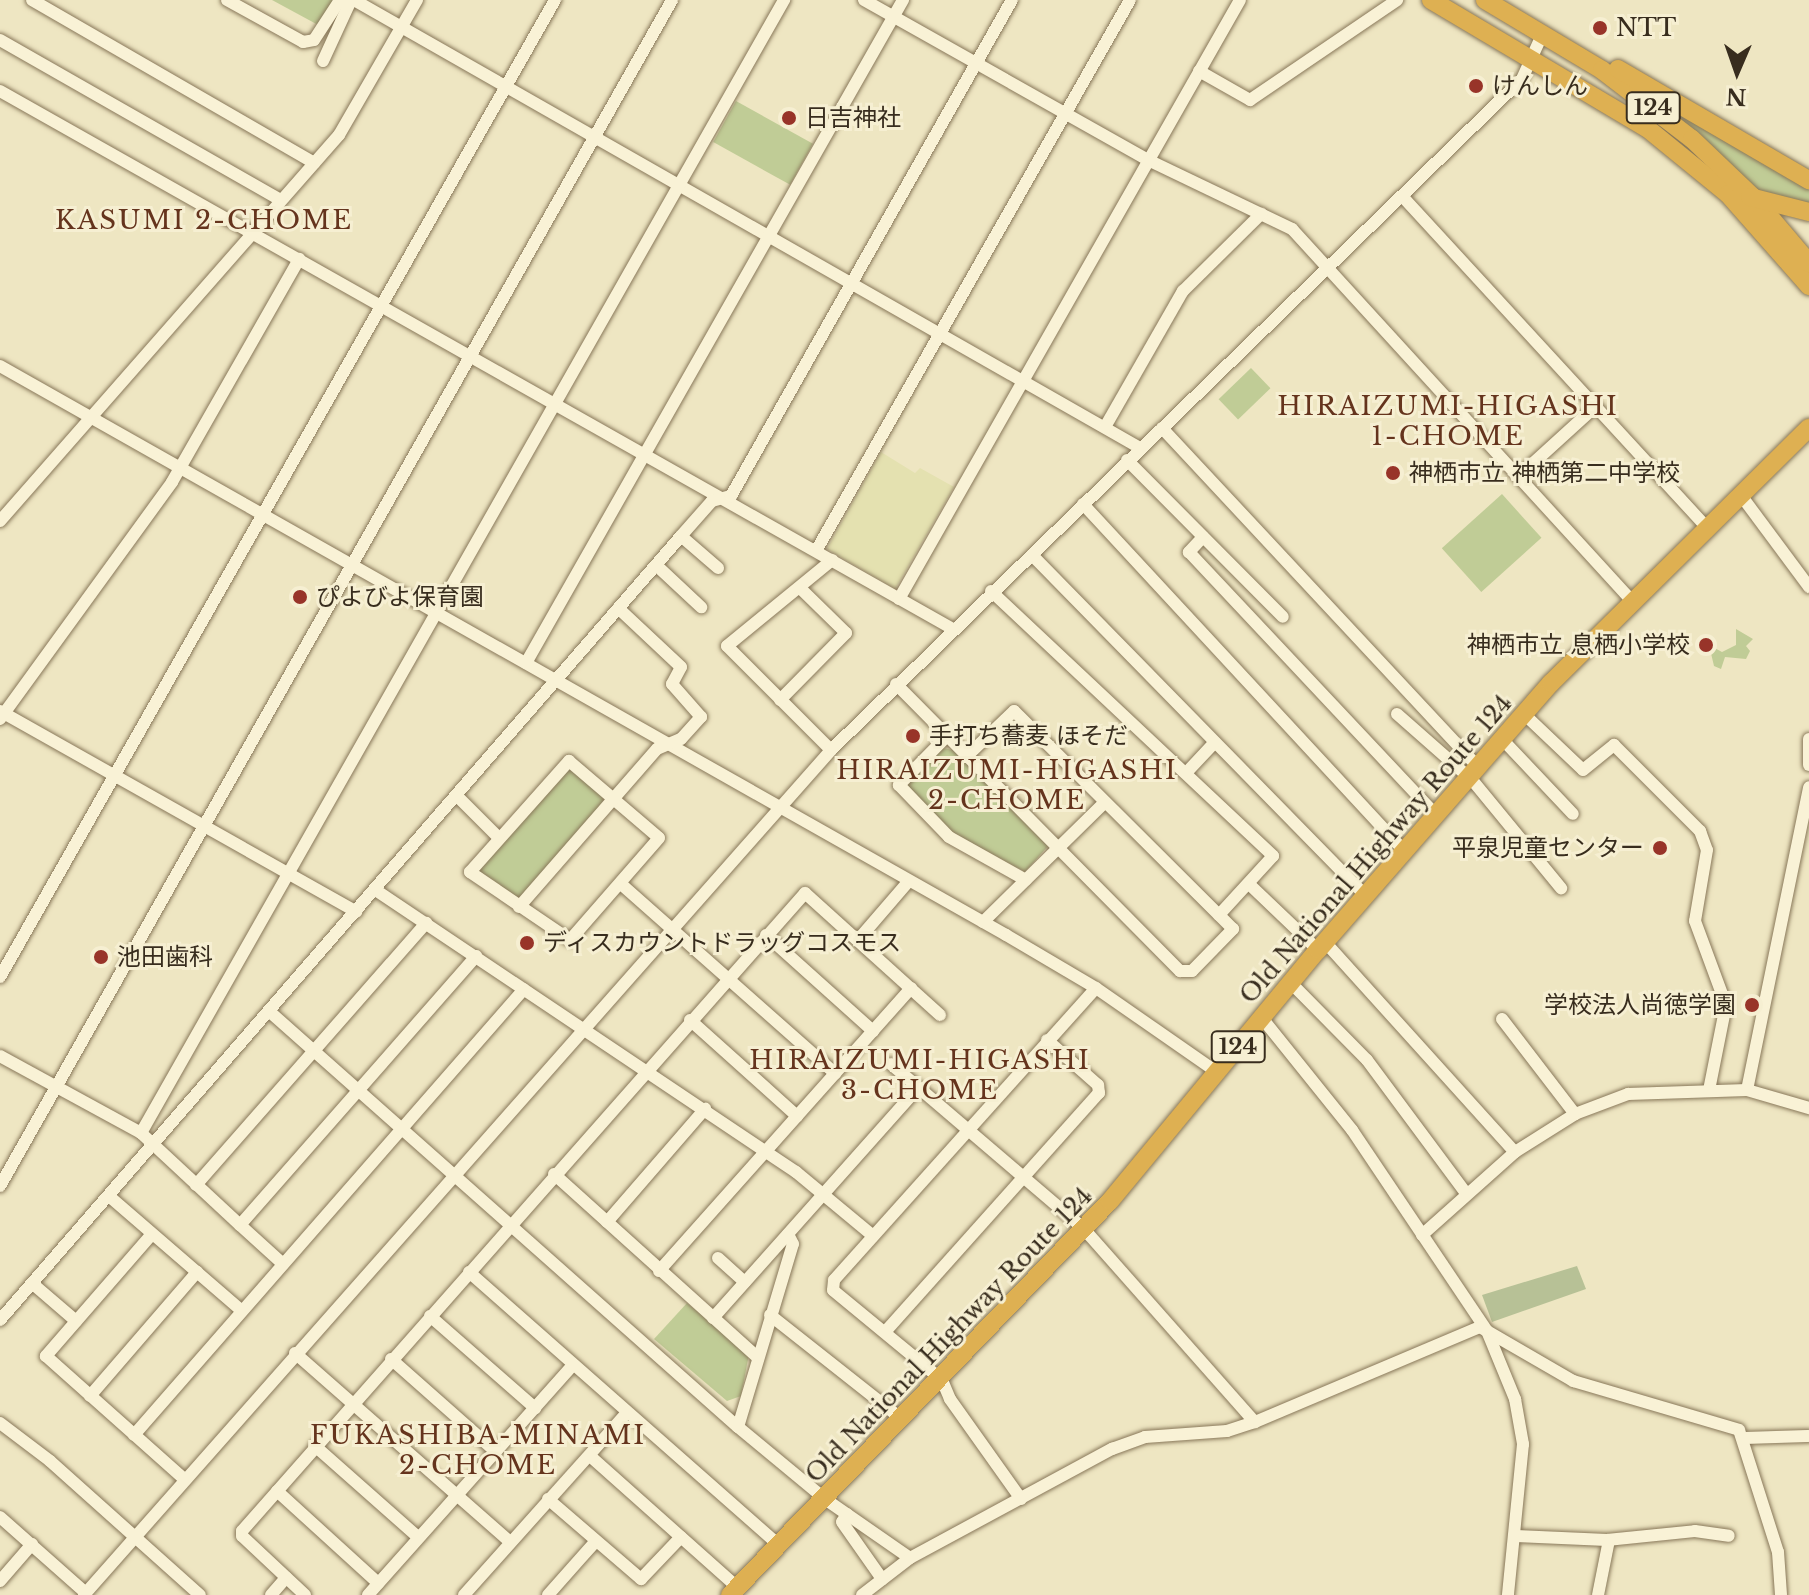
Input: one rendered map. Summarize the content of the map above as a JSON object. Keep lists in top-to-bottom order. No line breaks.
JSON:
{"streets":{"highway":["124","Old National Highway Route 124"]},"districts":["KASUMI 2-CHOME","HIRAIZUMI-HIGASHI 1-CHOME","HIRAIZUMI-HIGASHI 2-CHOME","HIRAIZUMI-HIGASHI 3-CHOME","FUKASHIBA-MINAMI 2-CHOME"],"places":["NTT","けんしん","日吉神社","神栖市立 神栖第二中学校","ぴよびよ保育園","神栖市立 息栖小学校","手打ち蕎麦 ほそだ","平泉児童センター","ディスカウントドラッグコスモス","池田歯科","学校法人尚徳学園"],"north":"bottom"}
